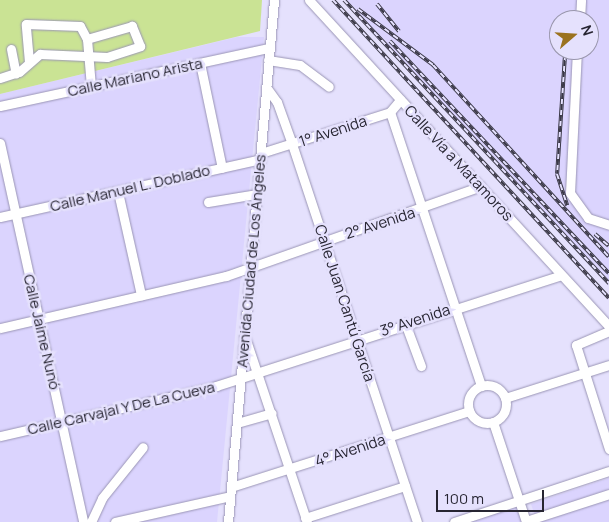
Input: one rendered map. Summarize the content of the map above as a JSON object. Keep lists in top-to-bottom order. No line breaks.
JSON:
{"streets":{"street":["Calle Mariano Arista","1° Avenida","Calle Vía a Matamoros","Calle Manuel L. Doblado","2° Avenida","Avenida Ciudad de Los Ángeles","Calle Juan Cantú García","3° Avenida","Calle Jaime Nunó","Calle Carvajal Y De La Cueva","4° Avenida"]},"crossings":[["Calle Mariano Arista","Avenida Ciudad de Los Ángeles"],["1° Avenida","Calle Manuel L. Doblado"],["1° Avenida","Avenida Ciudad de Los Ángeles"],["1° Avenida","Calle Juan Cantú García"],["Calle Vía a Matamoros","2° Avenida"],["Calle Vía a Matamoros","3° Avenida"],["Calle Manuel L. Doblado","Avenida Ciudad de Los Ángeles"],["Calle Manuel L. Doblado","Calle Jaime Nunó"],["2° Avenida","Avenida Ciudad de Los Ángeles"],["2° Avenida","Calle Juan Cantú García"],["2° Avenida","Calle Jaime Nunó"],["Avenida Ciudad de Los Ángeles","Calle Juan Cantú García"],["Avenida Ciudad de Los Ángeles","3° Avenida"],["Avenida Ciudad de Los Ángeles","Calle Carvajal Y De La Cueva"],["Avenida Ciudad de Los Ángeles","4° Avenida"],["Calle Juan Cantú García","3° Avenida"],["Calle Juan Cantú García","4° Avenida"],["3° Avenida","Calle Carvajal Y De La Cueva"],["Calle Jaime Nunó","Calle Carvajal Y De La Cueva"]],"scale_bar":"100 m","north":"right"}
